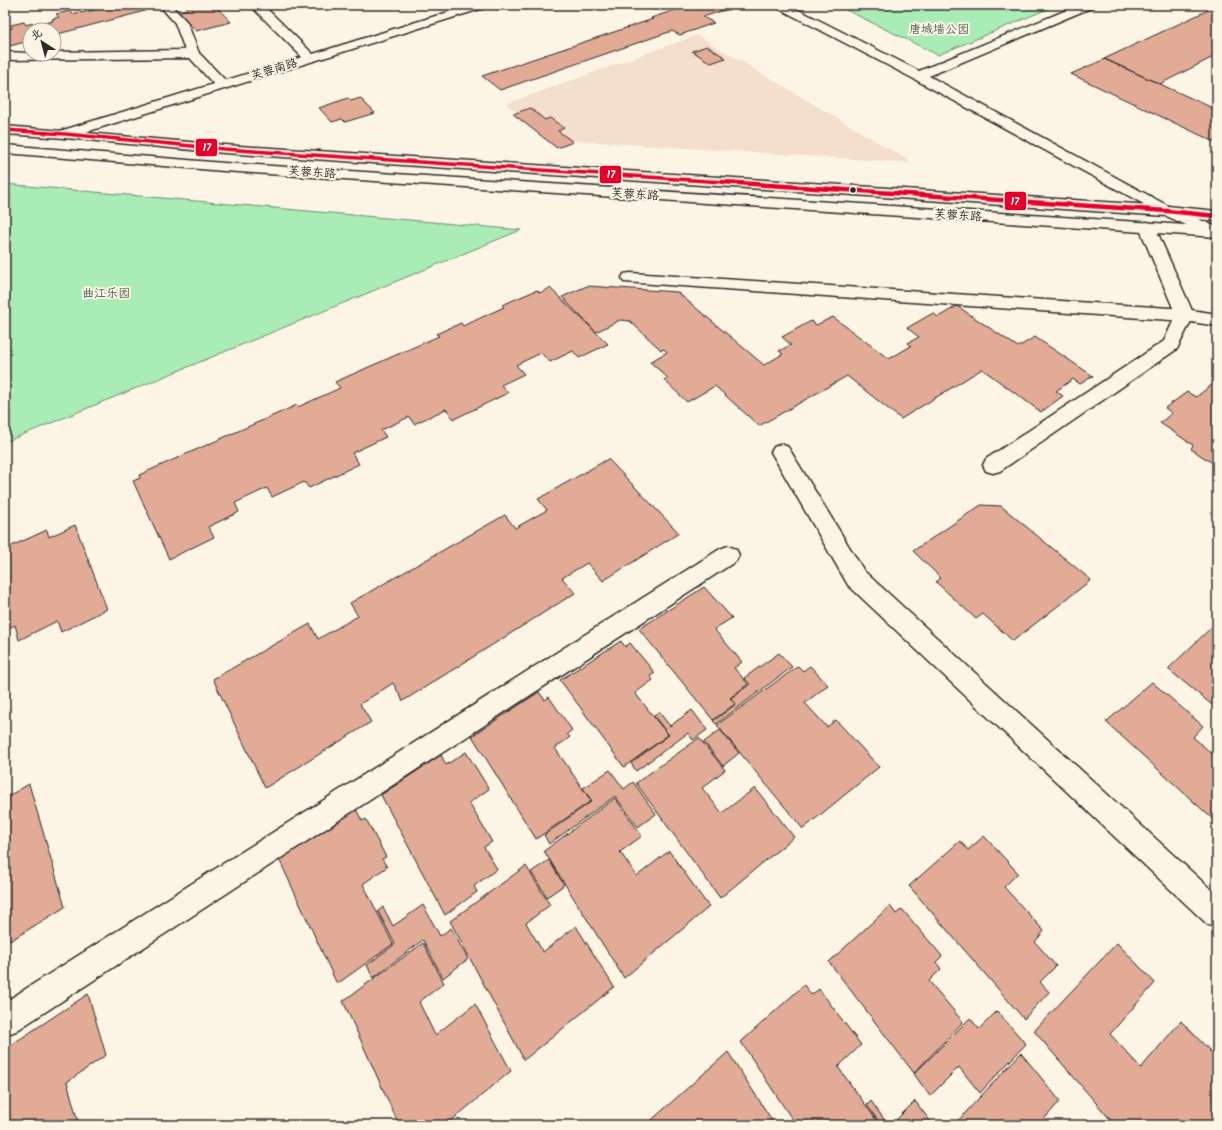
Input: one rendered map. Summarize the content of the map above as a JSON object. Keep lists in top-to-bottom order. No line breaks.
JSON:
{"streets":{"street":["芙蓉南路","芙蓉东路"]},"crossings":[["芙蓉南路","芙蓉东路"]],"parks":["唐城墙公园","曲江乐园"],"lines":["transit line 17"],"north":"top left"}
